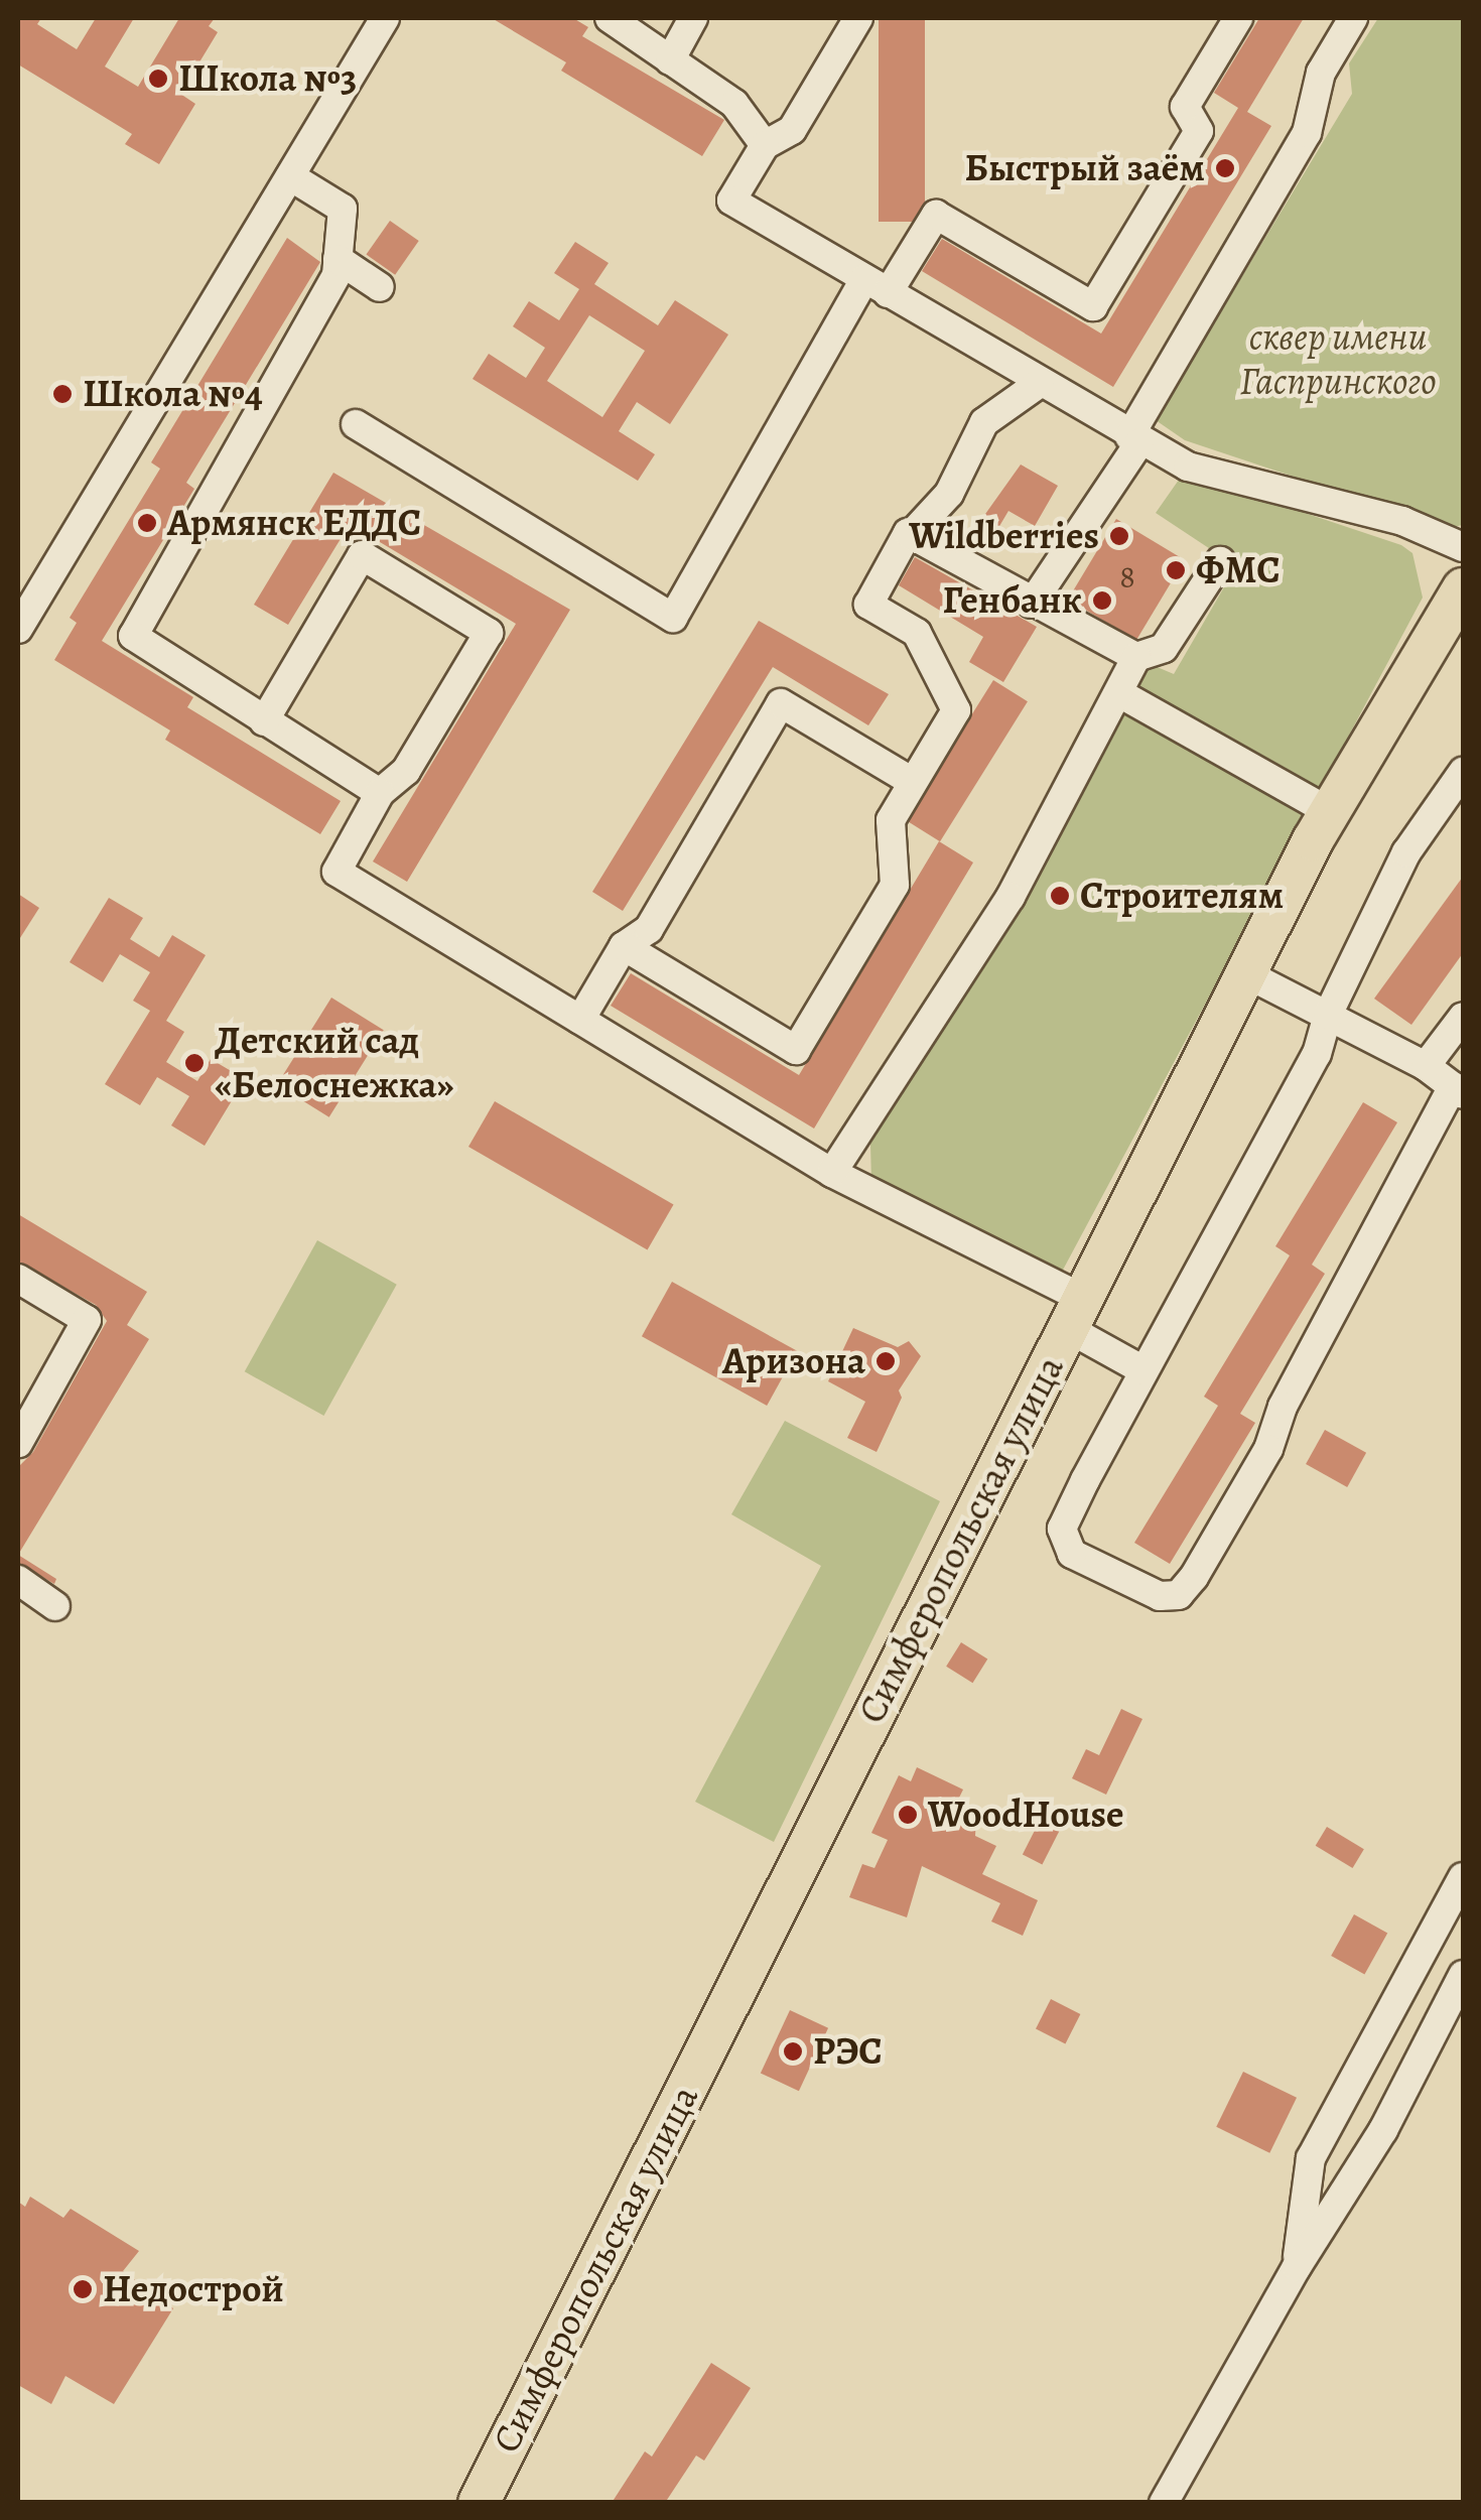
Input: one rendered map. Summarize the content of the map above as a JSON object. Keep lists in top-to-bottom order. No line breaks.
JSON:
{"streets":{"highway":["Симферопольская улица"]},"parks":["сквер имени Гаспринского"],"places":["Школа №3","Быстрый заём","Школа №4","Армянск ЕДДС","Wildberries","ФМС","Генбанк","Строителям","Детский сад «Белоснежка»","Аризона","WoodHouse","РЭС","Недострой"],"house_numbers":["8"]}
